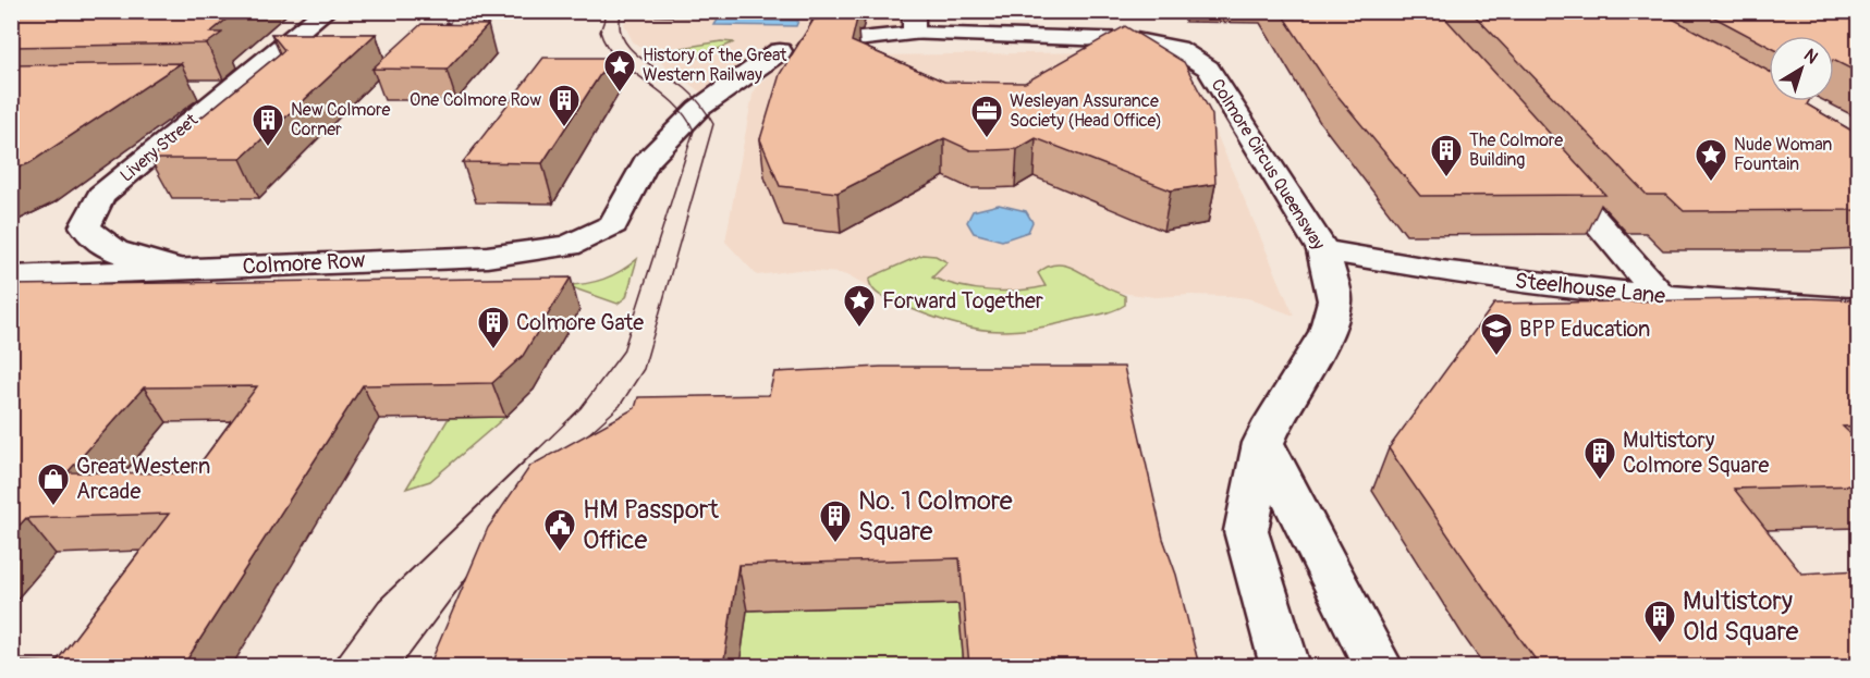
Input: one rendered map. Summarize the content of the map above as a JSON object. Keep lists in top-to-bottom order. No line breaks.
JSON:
{"streets":{"street":["Livery Street","Colmore Circus Queensway","Colmore Row","Steelhouse Lane"]},"crossings":[["Livery Street","Colmore Row"],["Colmore Circus Queensway","Colmore Row"],["Colmore Circus Queensway","Steelhouse Lane"]],"places":{"place":["History of the Great Western Railway","Nude Woman Fountain","Forward Together"],"building":["One Colmore Row","New Colmore Corner","The Colmore Building","Colmore Gate","Multistory Colmore Square","No. 1 Colmore Square","Multistory Old Square"],"office":["Wesleyan Assurance Society (Head Office)"],"school or university":["BPP Education"],"shop":["Great Western Arcade"],"public building":["HM Passport Office"]},"north":"top right"}
